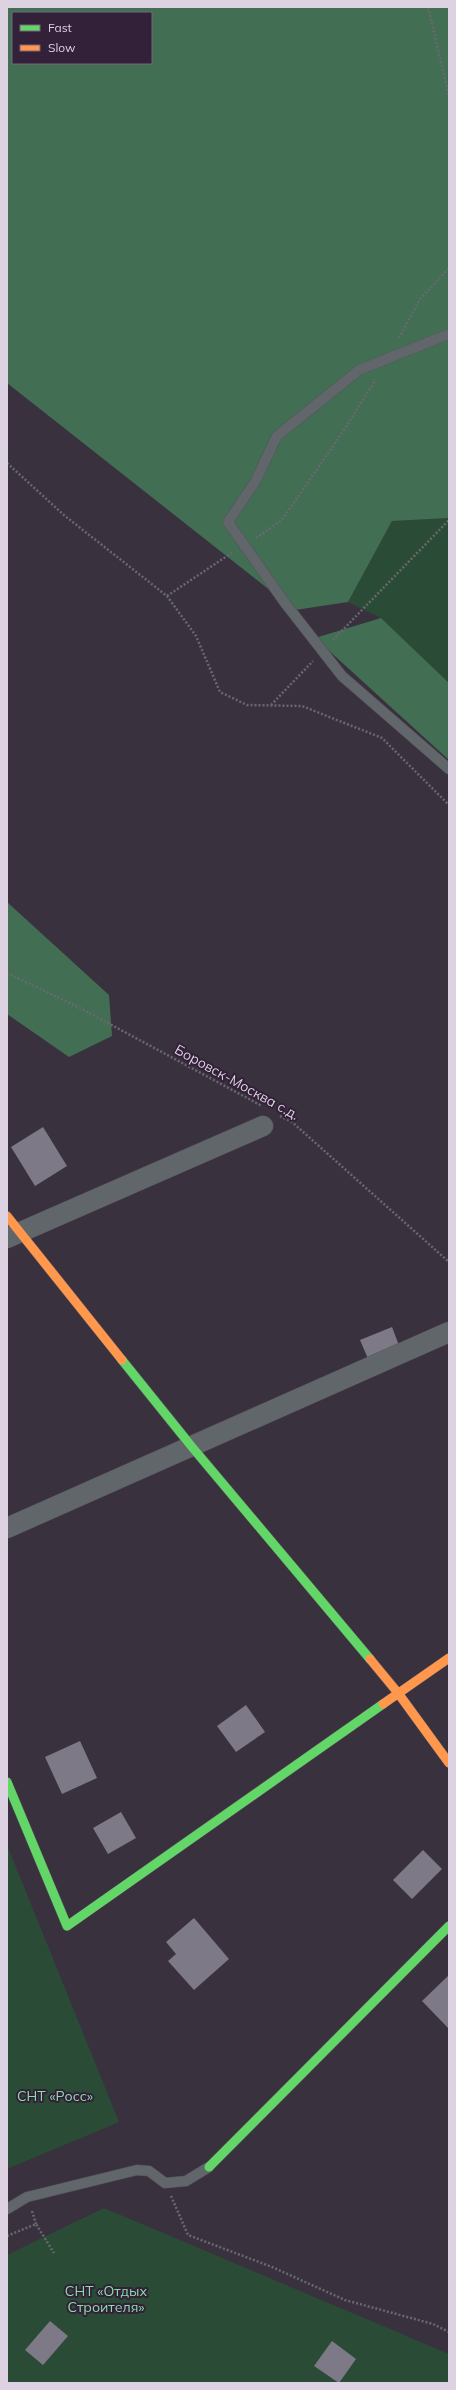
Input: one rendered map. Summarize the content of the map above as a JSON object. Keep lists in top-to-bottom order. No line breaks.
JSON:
{"streets":{"path":["Боровск-Москва с.д."]},"parks":["СНТ «Росс»","СНТ «Отдых Строителя»"],"legend":["Fast","Slow"]}
